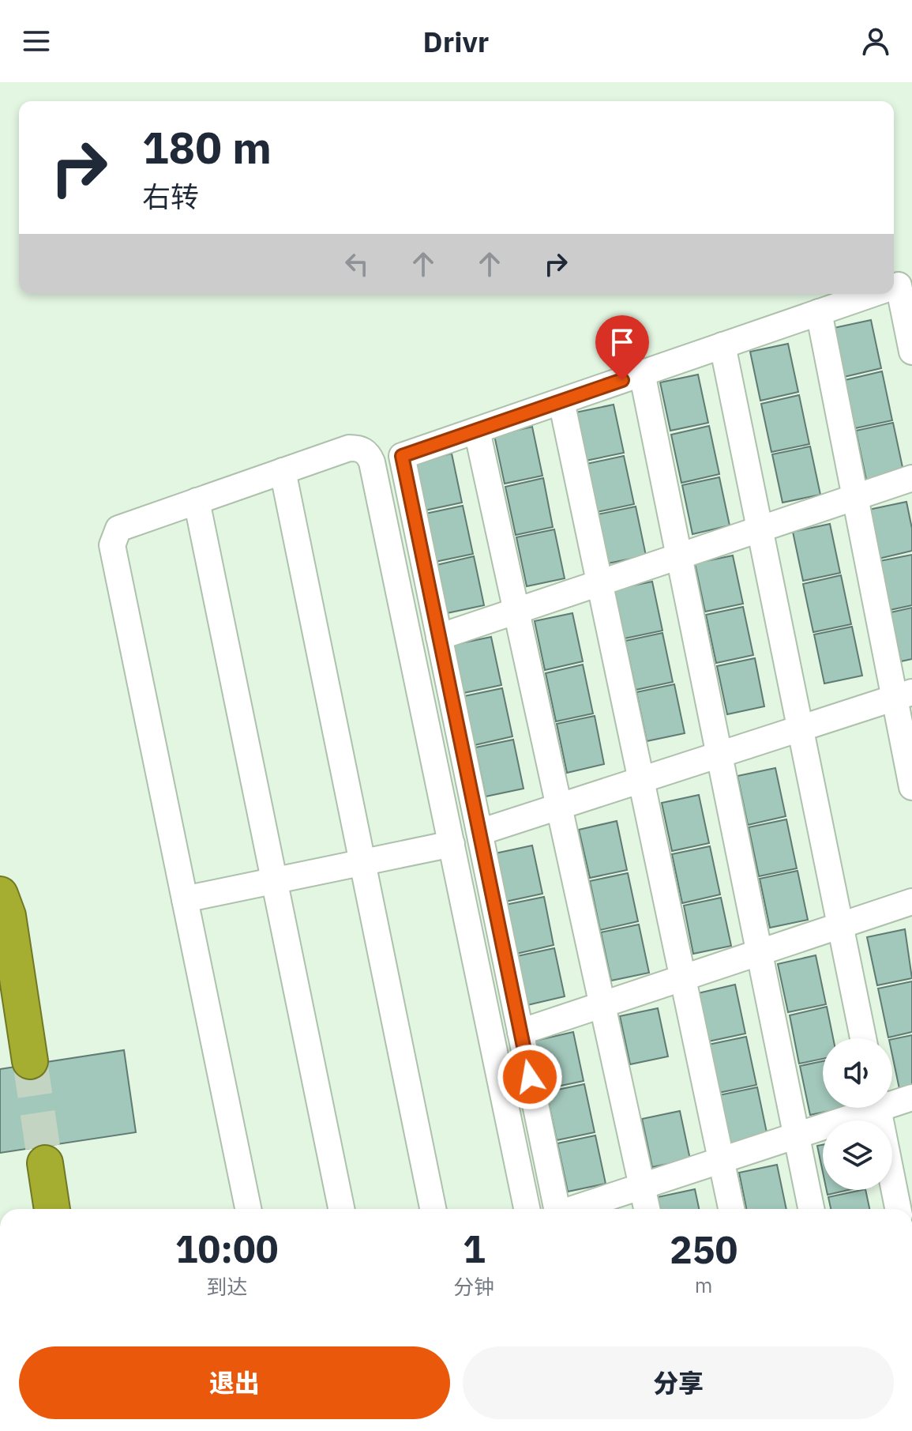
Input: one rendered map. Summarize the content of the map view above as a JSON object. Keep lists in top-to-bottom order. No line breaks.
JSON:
{"page":{"header":"Drivr","turn":["180 m","右转"],"eta":["10:00","到达","1","分钟","250","m"],"buttons":["退出","分享"]}}
